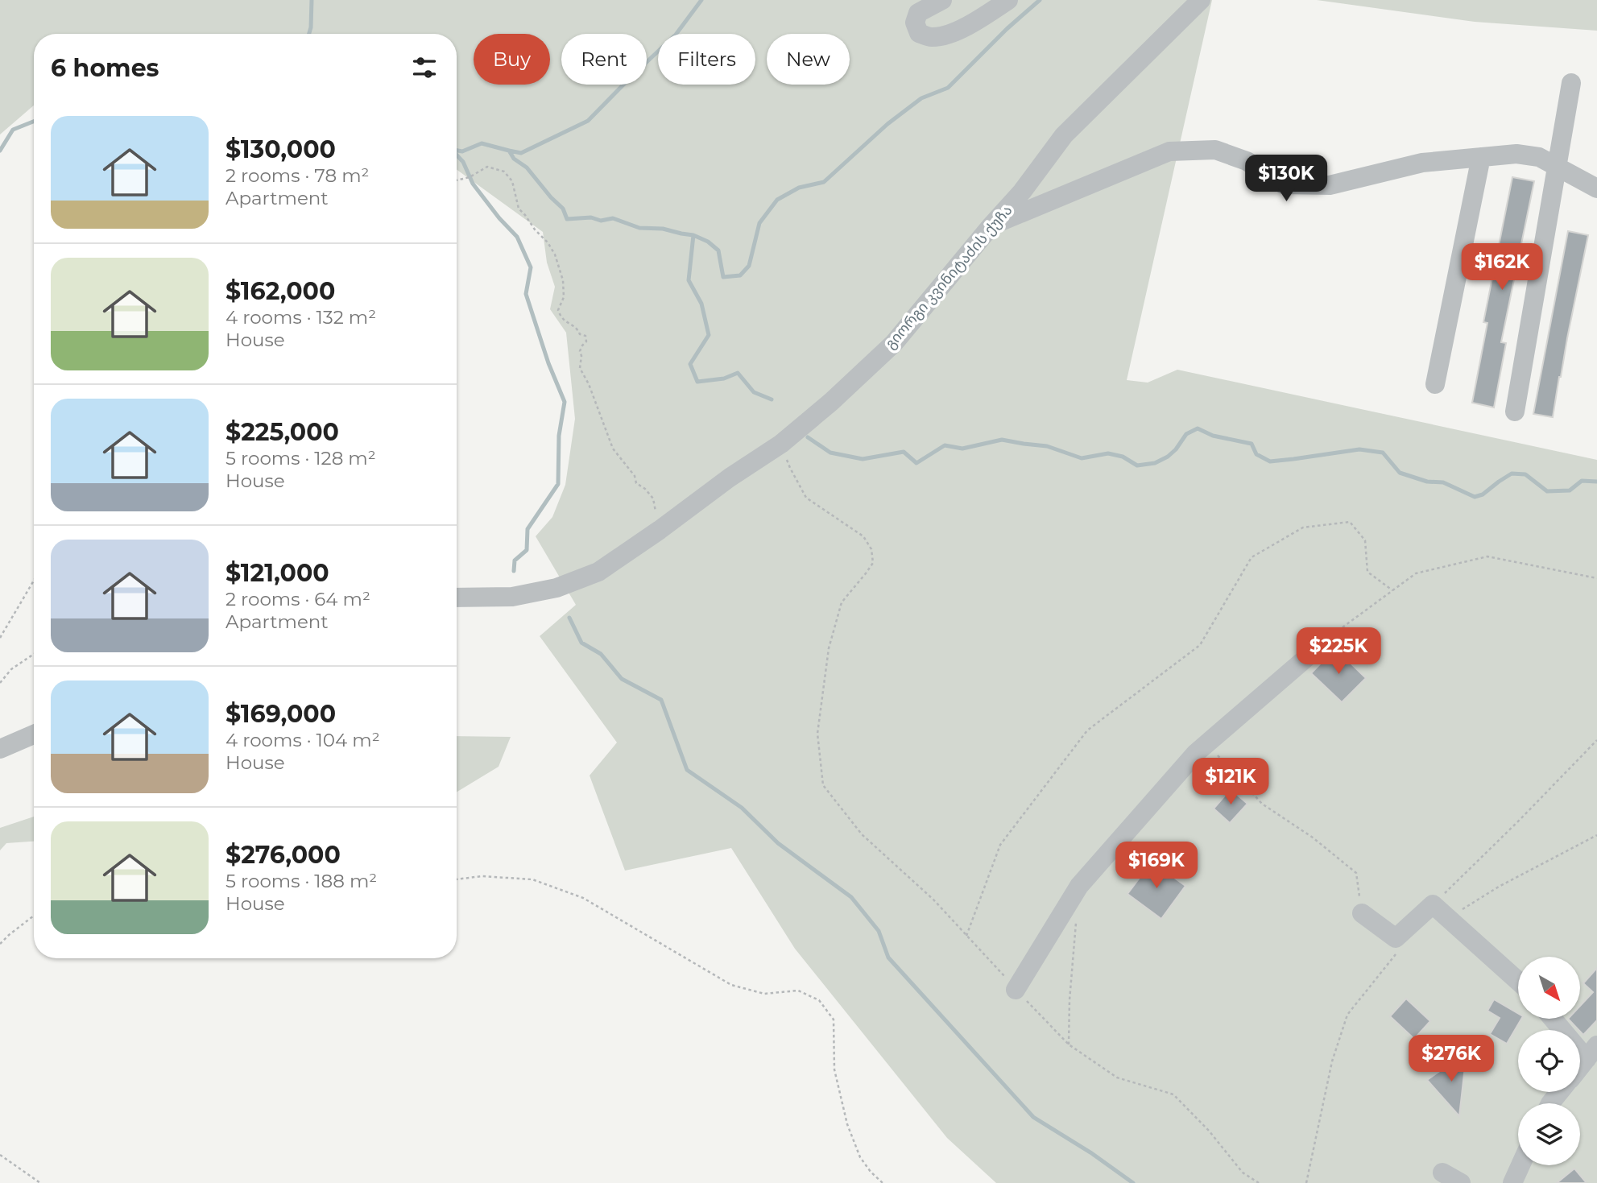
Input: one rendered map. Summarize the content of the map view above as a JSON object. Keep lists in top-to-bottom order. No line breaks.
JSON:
{"streets":{"street":["გიორგი კვინიტაძის ქუჩა"]},"north":"bottom right","page":{"chip":["Buy","Rent","Filters","New"],"heading":"6 homes","list":[{"name":"$130,000","note":"2 rooms · 78 m² · Apartment"},{"name":"$162,000","note":"4 rooms · 132 m² · House"},{"name":"$225,000","note":"5 rooms · 128 m² · House"},{"name":"$121,000","note":"2 rooms · 64 m² · Apartment"},{"name":"$169,000","note":"4 rooms · 104 m² · House"},{"name":"$276,000","note":"5 rooms · 188 m² · House"}],"price":["$130K","$162K","$225K","$121K","$169K","$276K"]}}
